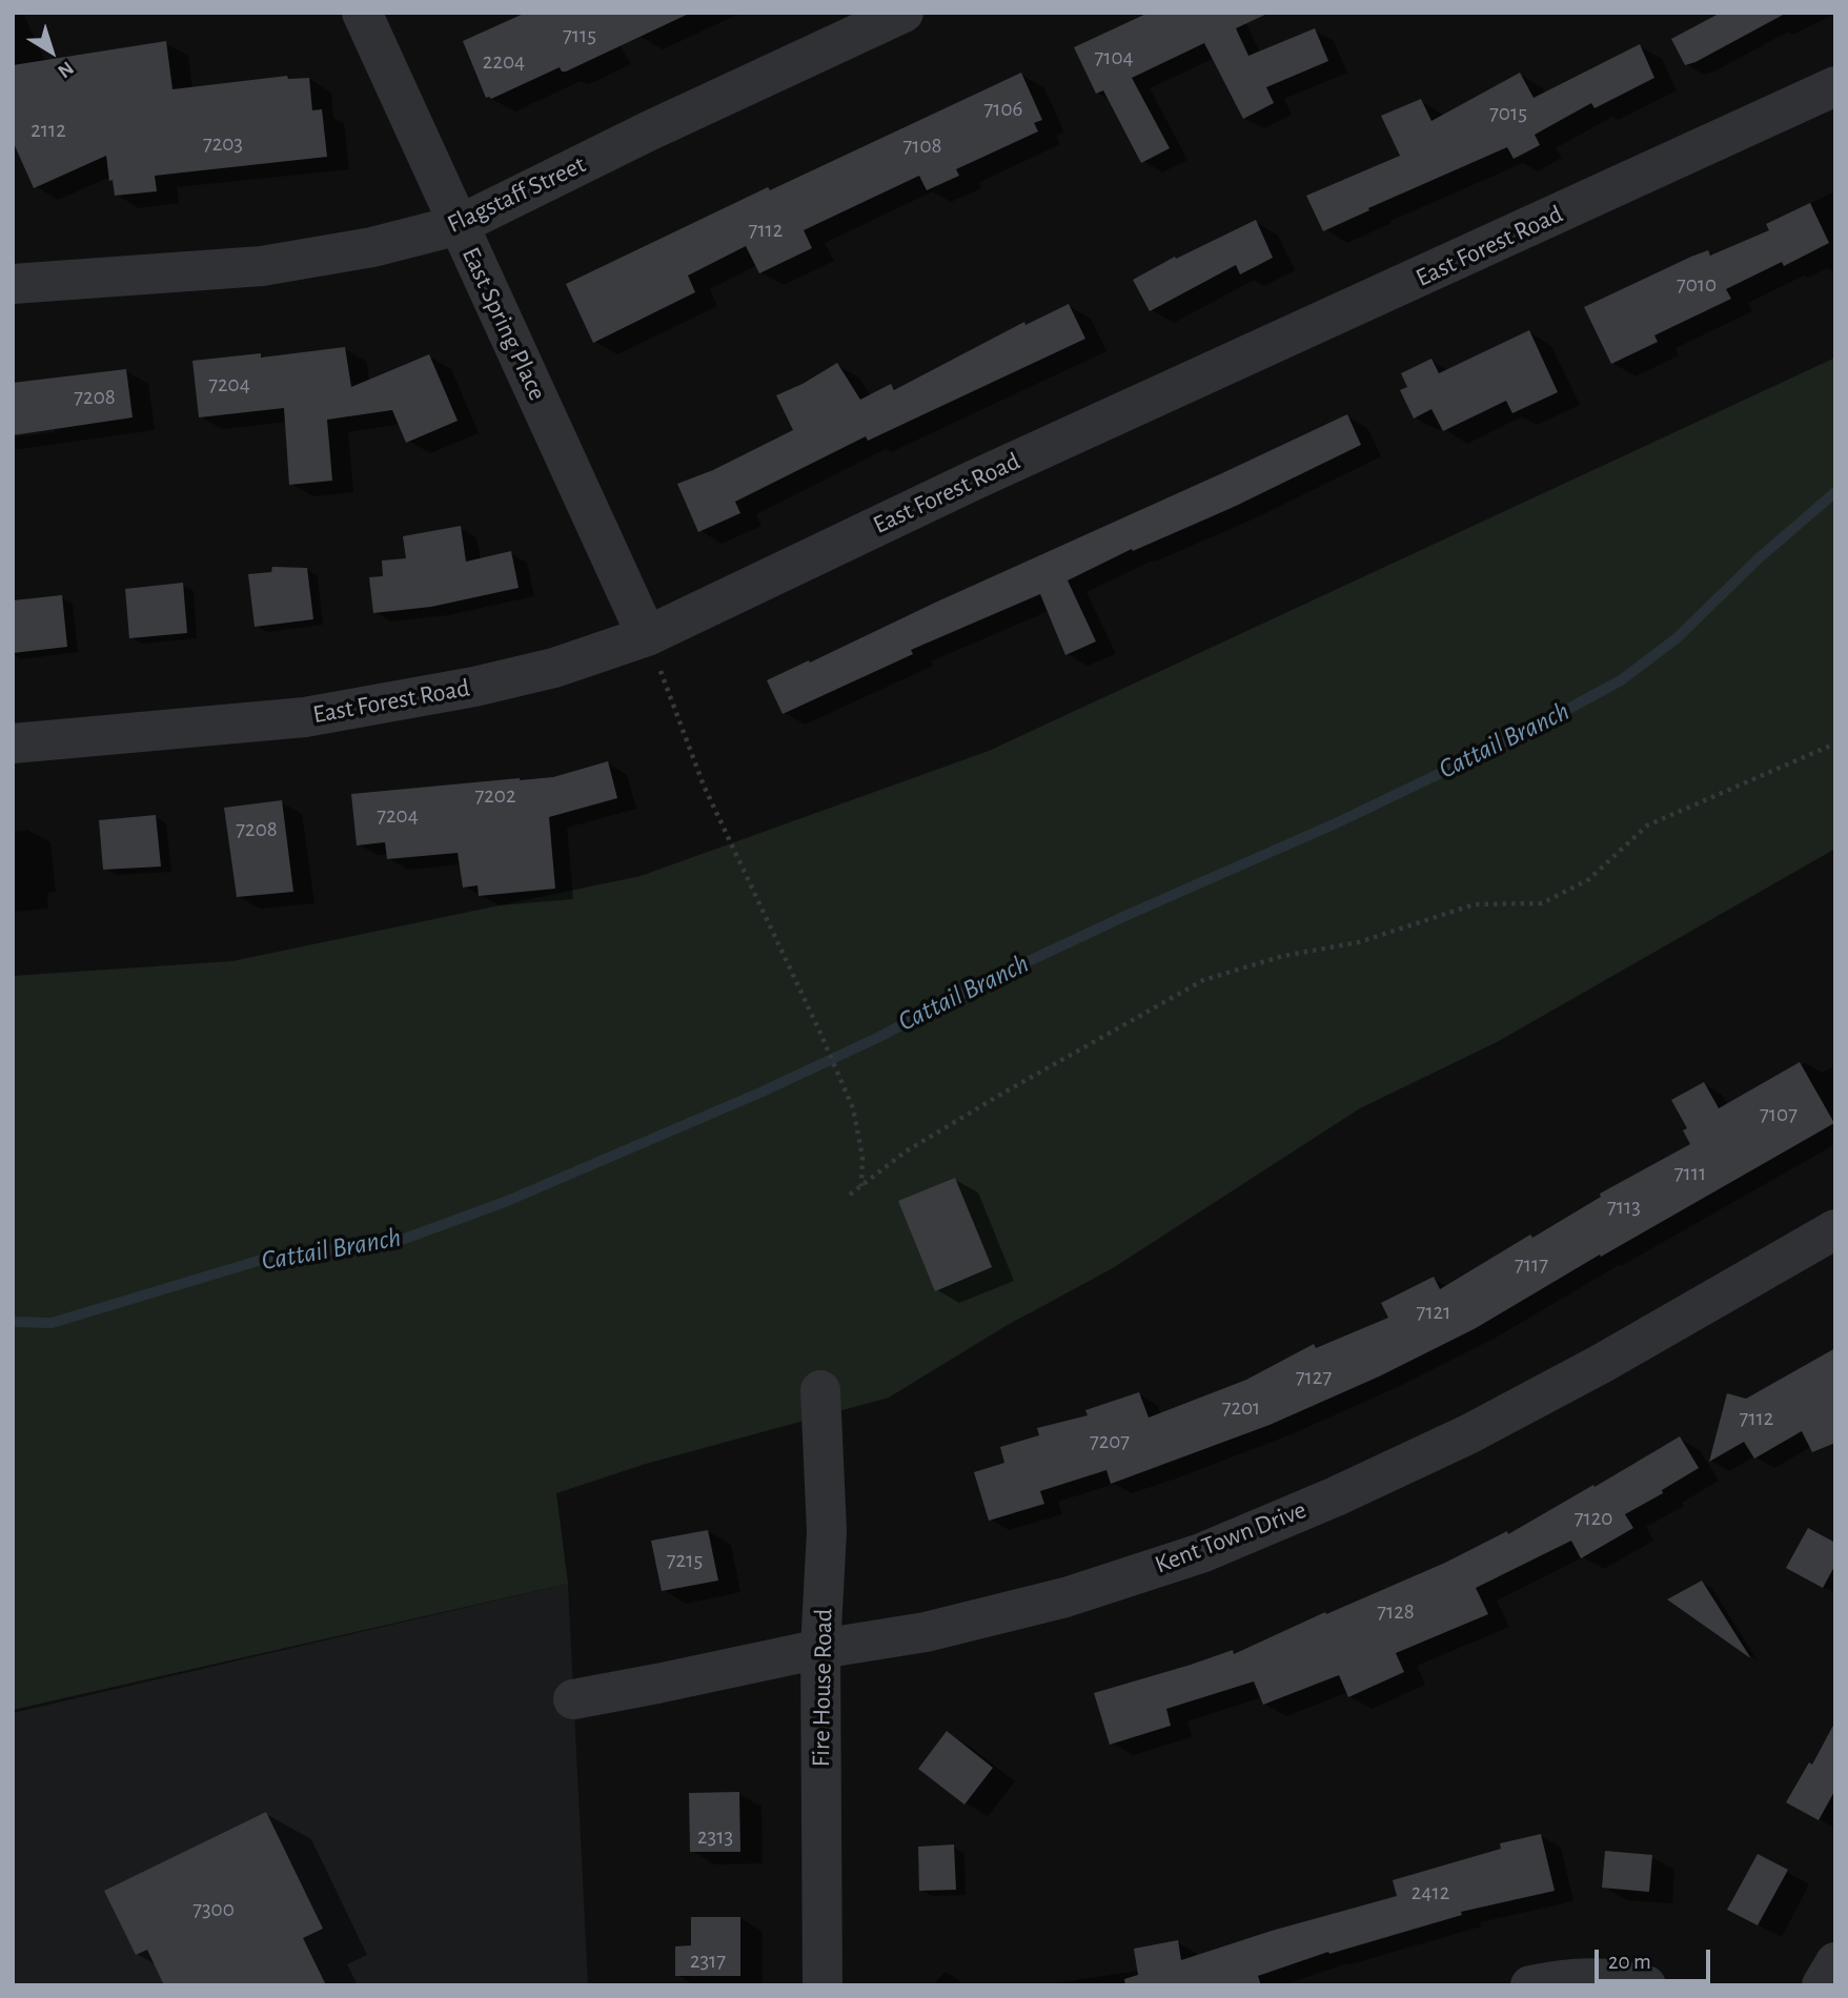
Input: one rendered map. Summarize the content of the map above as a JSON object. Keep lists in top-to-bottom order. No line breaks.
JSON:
{"streets":{"street":["Flagstaff Street","East Forest Road","East Spring Place","Kent Town Drive","Fire House Road"]},"crossings":[["Flagstaff Street","East Spring Place"],["East Forest Road","East Spring Place"],["Kent Town Drive","Fire House Road"]],"water":["Cattail Branch"],"house_numbers":["7115","7104","2204","7106","7015","2112","7203","7108","7112","7010","7204","7208","7202","7204","7208","7107","7111","7113","7117","7121","7127","7201","7112","7207","7120","7215","7128","2313","2412","7300","2317"],"scale_bar":"20 m","north":"bottom right"}
